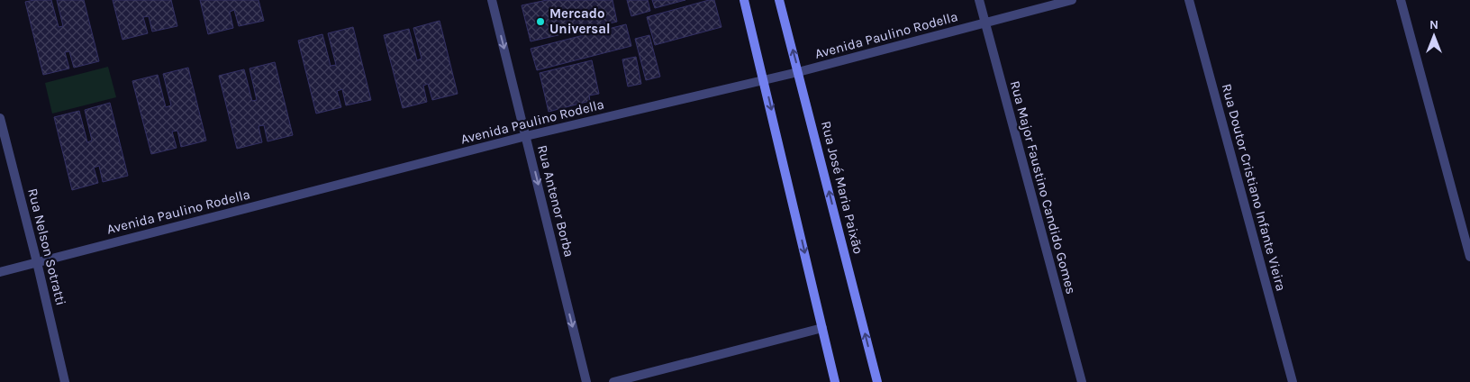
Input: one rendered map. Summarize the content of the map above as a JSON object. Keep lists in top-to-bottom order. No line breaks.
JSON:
{"streets":{"street":["Avenida Paulino Rodella","Rua José Maria Paixão","Rua Major Faustino Candido Gomes","Rua Doutor Cristiano Infante Vieira","Rua Antenor Borba","Rua Nelson Sotratti"]},"crossings":[["Avenida Paulino Rodella","Rua José Maria Paixão"],["Avenida Paulino Rodella","Rua Major Faustino Candido Gomes"],["Avenida Paulino Rodella","Rua Antenor Borba"],["Avenida Paulino Rodella","Rua Nelson Sotratti"]],"one_way":["Rua Antenor Borba"],"places":["Mercado Universal"],"north":"top"}
